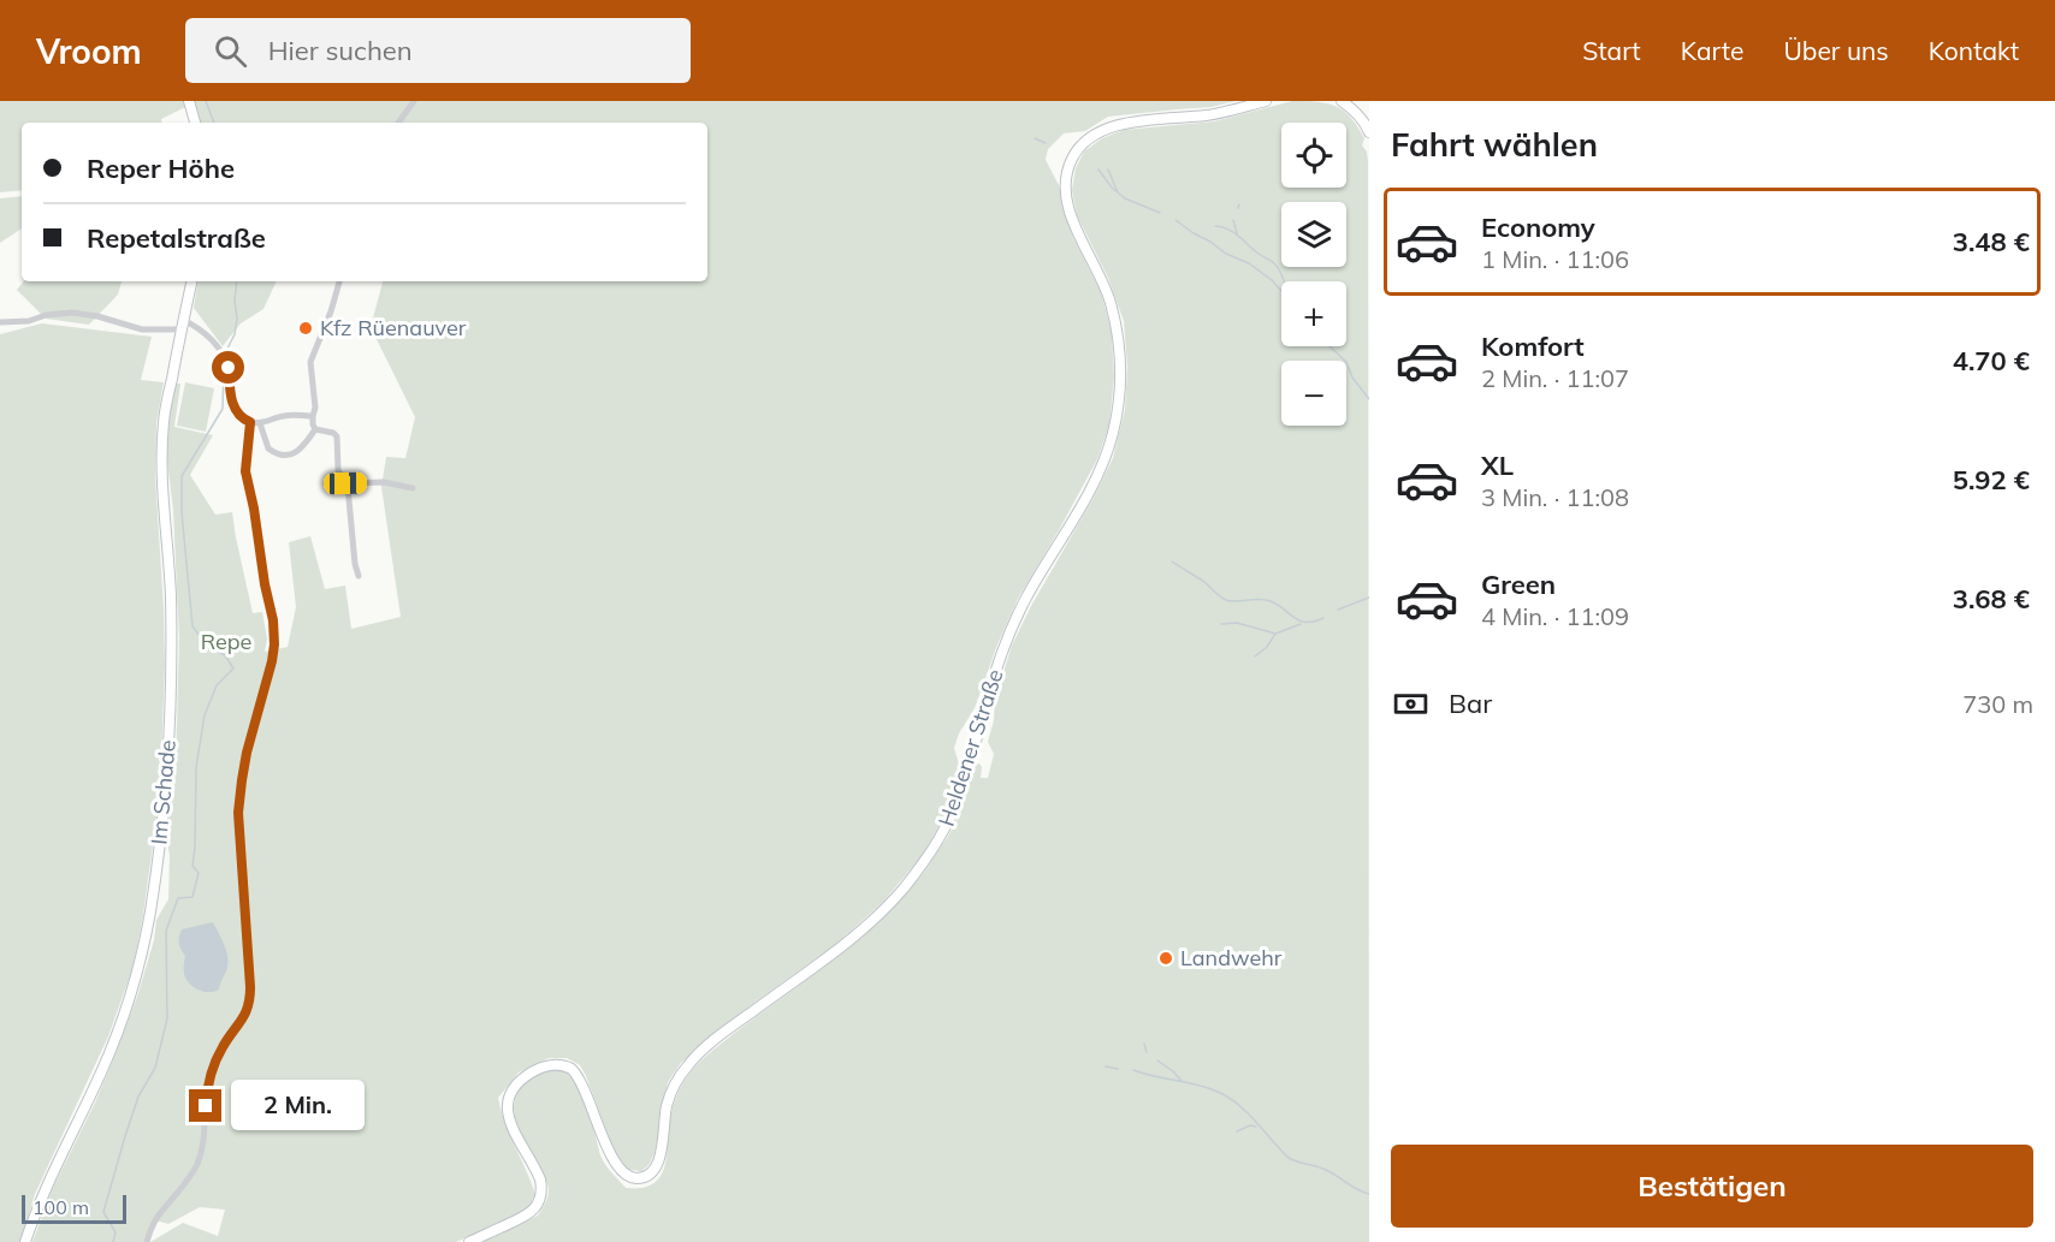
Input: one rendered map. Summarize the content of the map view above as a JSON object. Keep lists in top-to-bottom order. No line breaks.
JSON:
{"streets":{"main road":["Heldener Straße","Im Schade"]},"parks":["Repe"],"places":["Kfz Rüenauver","Landwehr"],"scale_bar":"100 m","page":{"header":"Vroom","search":"Hier suchen","nav":["Start","Karte","Über uns","Kontakt"],"heading":"Fahrt wählen","map_buttons":["+","−"],"banner":["Reper Höhe","Repetalstraße"],"list":[{"name":"Economy","note":"1 Min. · 11:06","value":"3.48 €"},{"name":"Komfort","note":"2 Min. · 11:07","value":"4.70 €"},{"name":"XL","note":"3 Min. · 11:08","value":"5.92 €"},{"name":"Green","note":"4 Min. · 11:09","value":"3.68 €"}],"pay":["Bar","730 m"],"bubble":"2 Min.","buttons":"Bestätigen","scale":"100 m"}}
